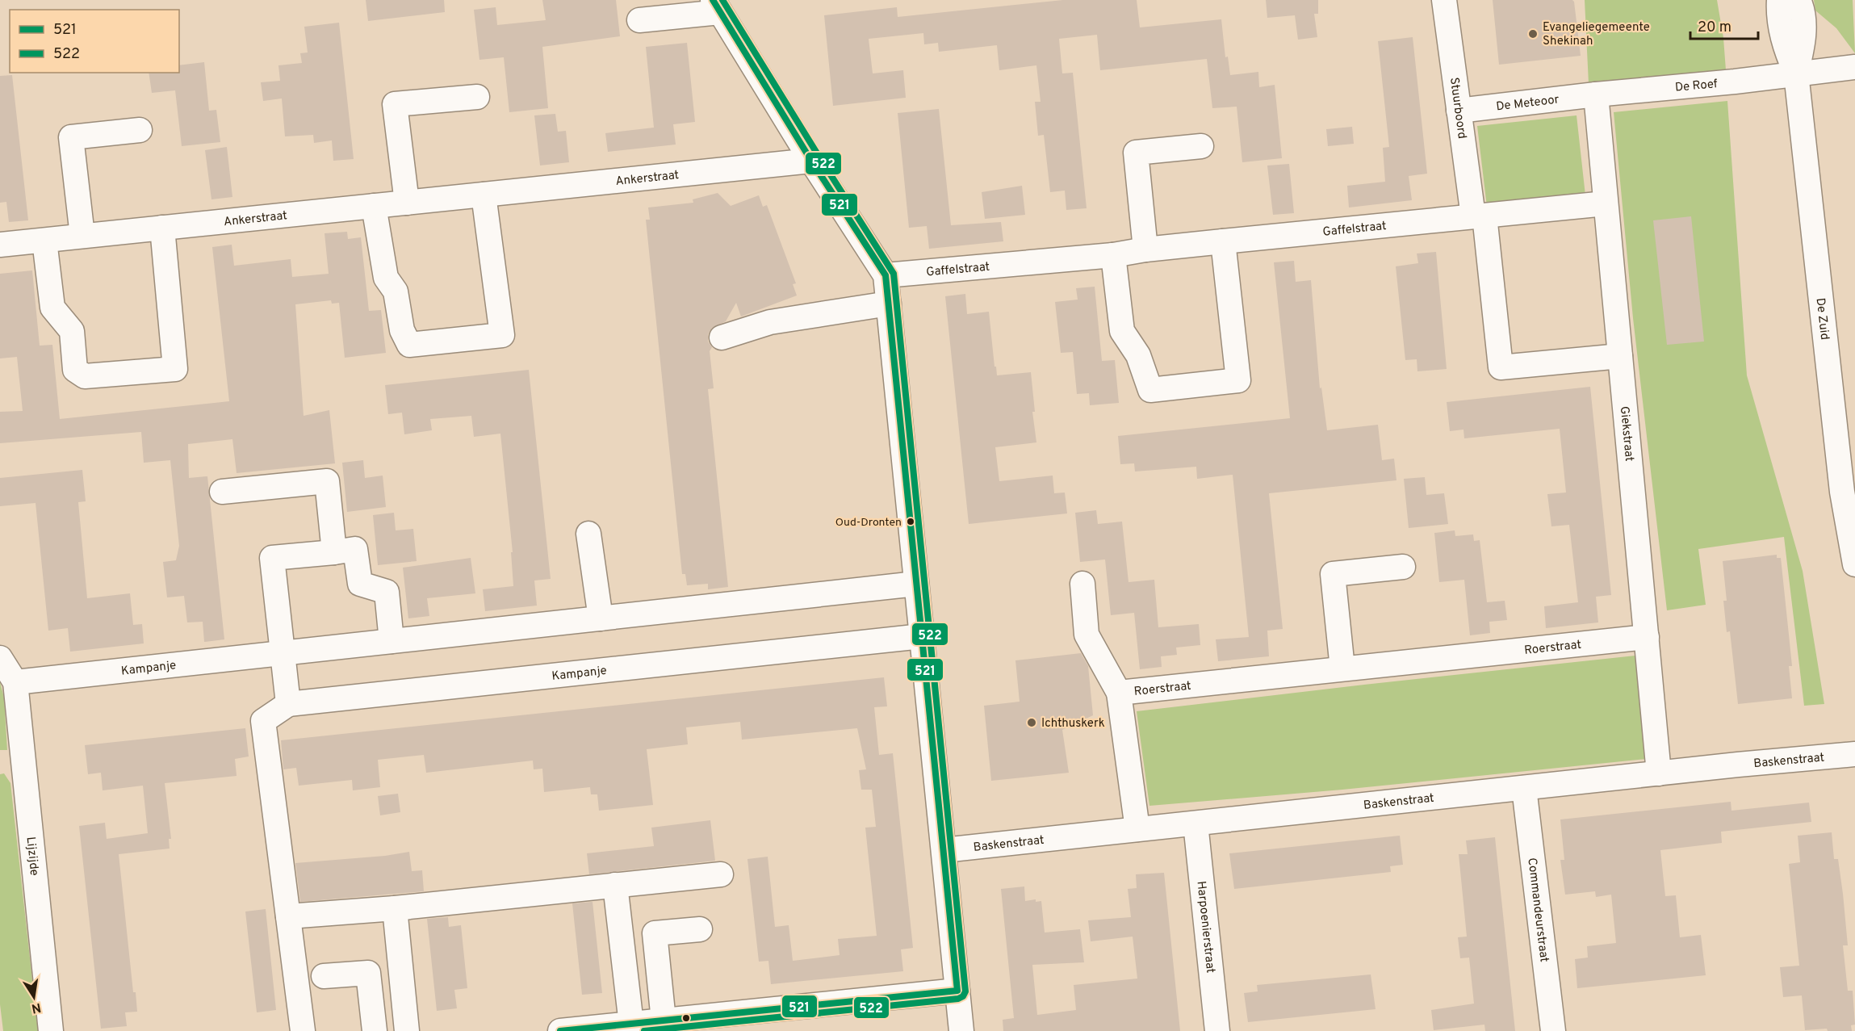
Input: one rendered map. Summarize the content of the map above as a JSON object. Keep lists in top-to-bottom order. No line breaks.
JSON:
{"streets":{"street":["De Roef","De Meteoor","Stuurboord","Ankerstraat","Gaffelstraat","De Zuid","Giekstraat","Roerstraat","Kampanje","Baskenstraat","Lijzijde","Commandeurstraat","Harpoenierstraat"]},"crossings":[["De Roef","De Meteoor"],["De Roef","De Zuid"],["De Roef","Giekstraat"],["De Meteoor","Stuurboord"],["De Meteoor","Giekstraat"],["Stuurboord","Gaffelstraat"],["Gaffelstraat","Giekstraat"],["Giekstraat","Roerstraat"],["Giekstraat","Baskenstraat"],["Roerstraat","Baskenstraat"],["Kampanje","Lijzijde"],["Baskenstraat","Commandeurstraat"],["Baskenstraat","Harpoenierstraat"]],"places":["Evangeliegemeente Shekinah","Oud-Dronten","Ichthuskerk"],"lines":["transit line 521","transit line 522"],"legend":["521","522"],"scale_bar":"20 m","north":"bottom"}
